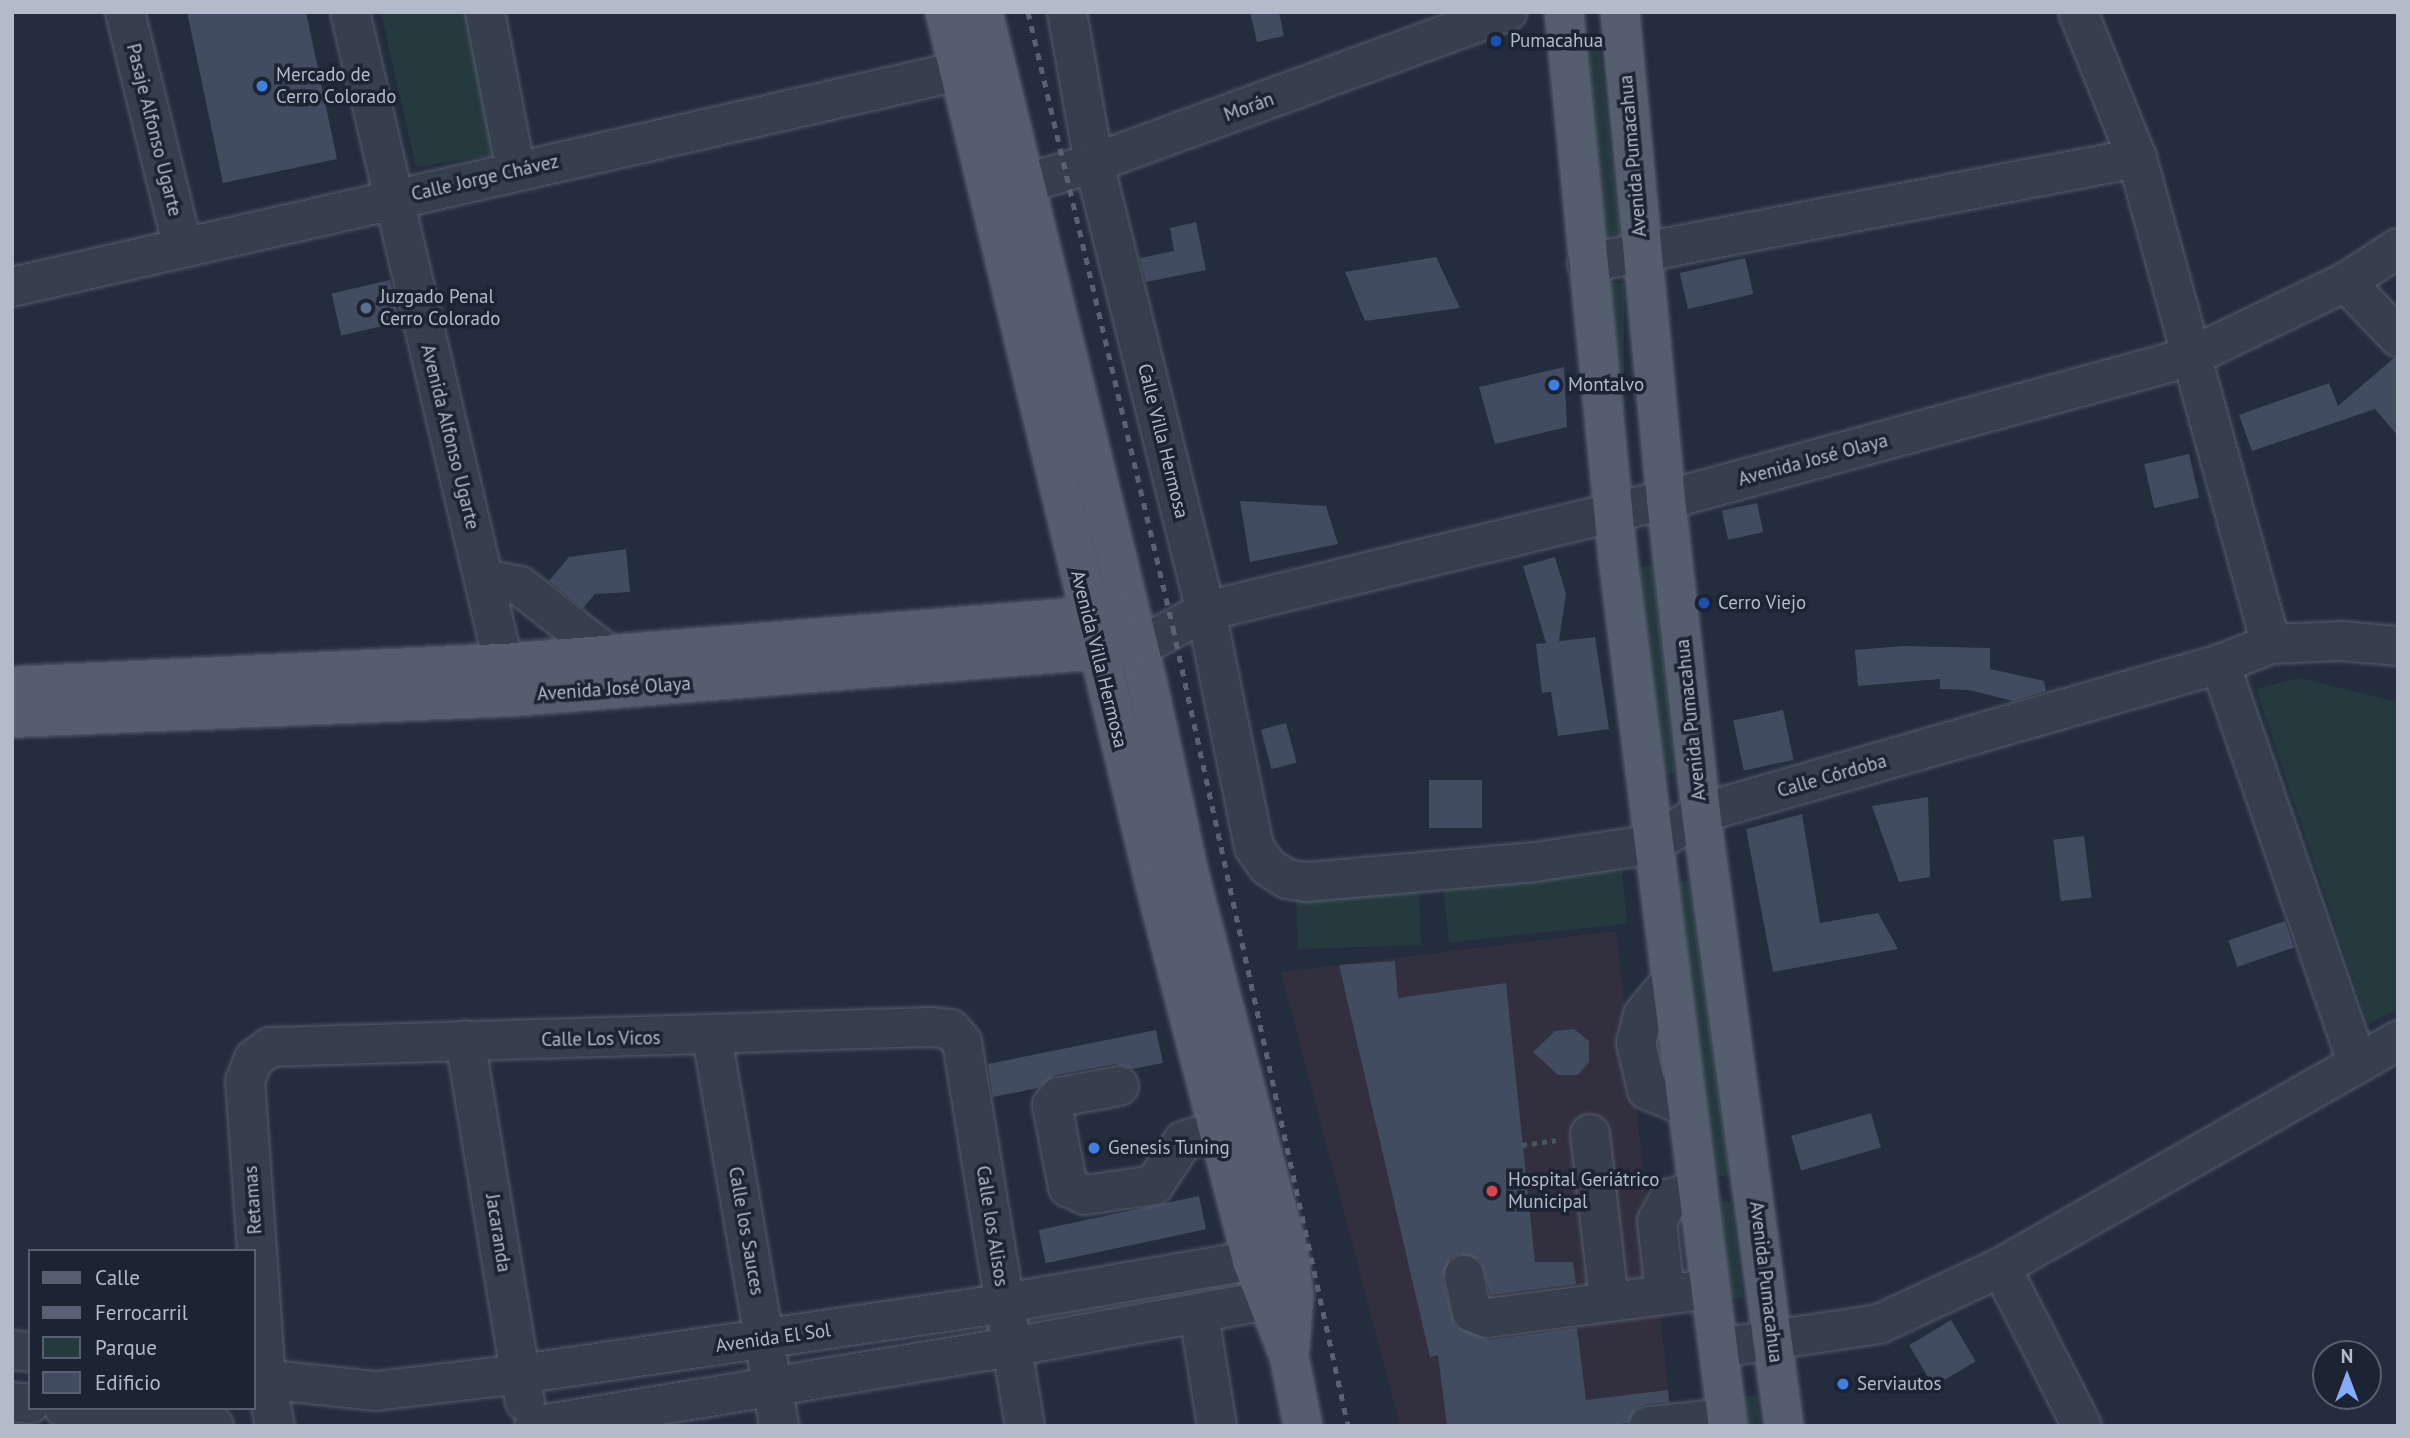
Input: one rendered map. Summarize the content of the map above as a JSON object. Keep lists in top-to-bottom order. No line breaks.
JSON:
{"streets":{"main road":["Avenida Pumacahua","Avenida José Olaya","Avenida Villa Hermosa"],"street":["Morán","Pasaje Alfonso Ugarte","Calle Jorge Chávez","Avenida Alfonso Ugarte","Calle Villa Hermosa","Calle Córdoba","Calle Los Vicos","Retamas","Calle los Alisos","Calle los Sauces","Jacaranda","Avenida El Sol"]},"crossings":[["Morán","Calle Villa Hermosa"],["Morán","Avenida Villa Hermosa"],["Pasaje Alfonso Ugarte","Calle Jorge Chávez"],["Avenida Pumacahua","Avenida José Olaya"],["Avenida Pumacahua","Calle Córdoba"],["Calle Jorge Chávez","Avenida Alfonso Ugarte"],["Calle Jorge Chávez","Avenida Villa Hermosa"],["Avenida Alfonso Ugarte","Avenida José Olaya"],["Calle Villa Hermosa","Avenida José Olaya"],["Calle Villa Hermosa","Calle Córdoba"],["Avenida José Olaya","Avenida Villa Hermosa"],["Avenida Villa Hermosa","Avenida El Sol"],["Calle Los Vicos","Retamas"],["Calle Los Vicos","Calle los Alisos"],["Calle Los Vicos","Calle los Sauces"],["Calle Los Vicos","Jacaranda"],["Retamas","Avenida El Sol"],["Calle los Alisos","Avenida El Sol"],["Calle los Sauces","Avenida El Sol"],["Jacaranda","Avenida El Sol"]],"places":["Pumacahua","Mercado de Cerro Colorado","Juzgado Penal Cerro Colorado","Montalvo","Cerro Viejo","Genesis Tuning","Hospital Geriátrico Municipal","Serviautos"],"legend":["Calle","Ferrocarril","Parque","Edificio"],"north":"top"}
